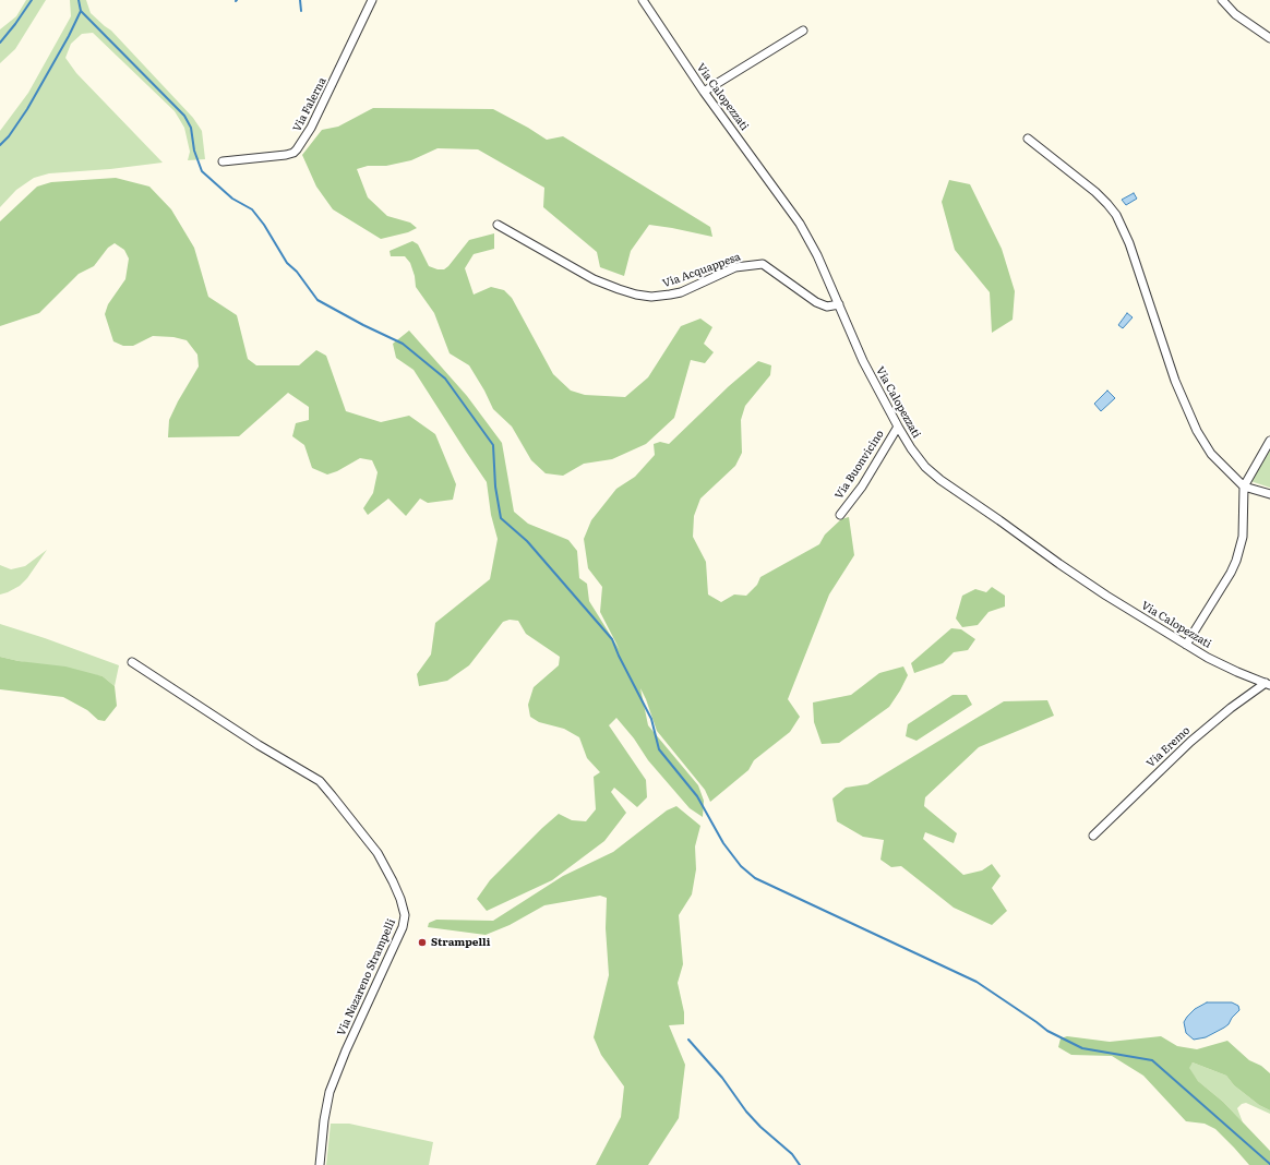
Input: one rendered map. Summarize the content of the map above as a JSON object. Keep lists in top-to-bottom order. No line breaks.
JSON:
{"streets":{"street":["Via Calopezzati","Via Falerna","Via Acquappesa","Via Buonvicino","Via Eremo","Via Nazareno Strampelli"]},"crossings":[["Via Calopezzati","Via Acquappesa"],["Via Calopezzati","Via Buonvicino"],["Via Calopezzati","Via Eremo"]],"places":["Strampelli"]}
